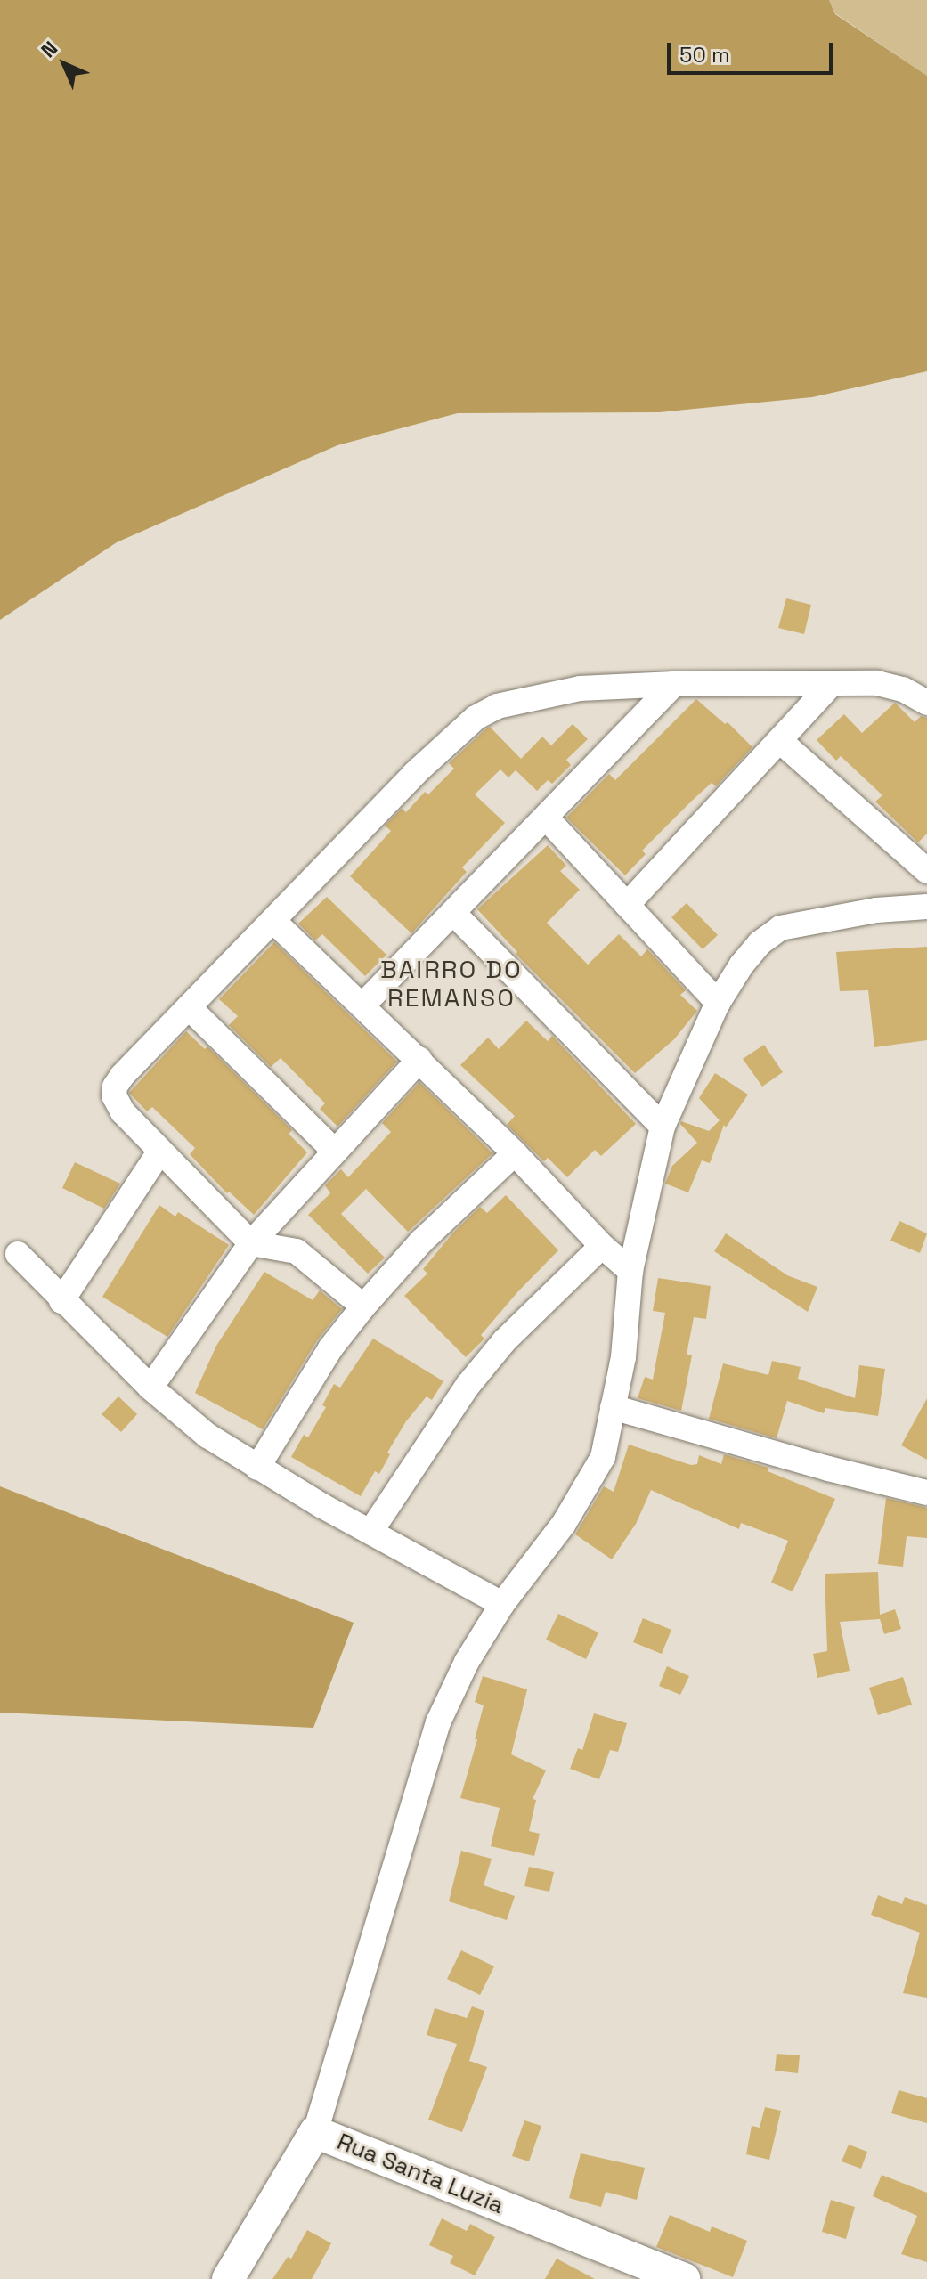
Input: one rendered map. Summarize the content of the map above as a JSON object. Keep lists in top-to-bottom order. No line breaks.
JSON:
{"streets":{"street":["Rua Santa Luzia"]},"districts":["BAIRRO DO REMANSO"],"scale_bar":"50 m","north":"top left"}
